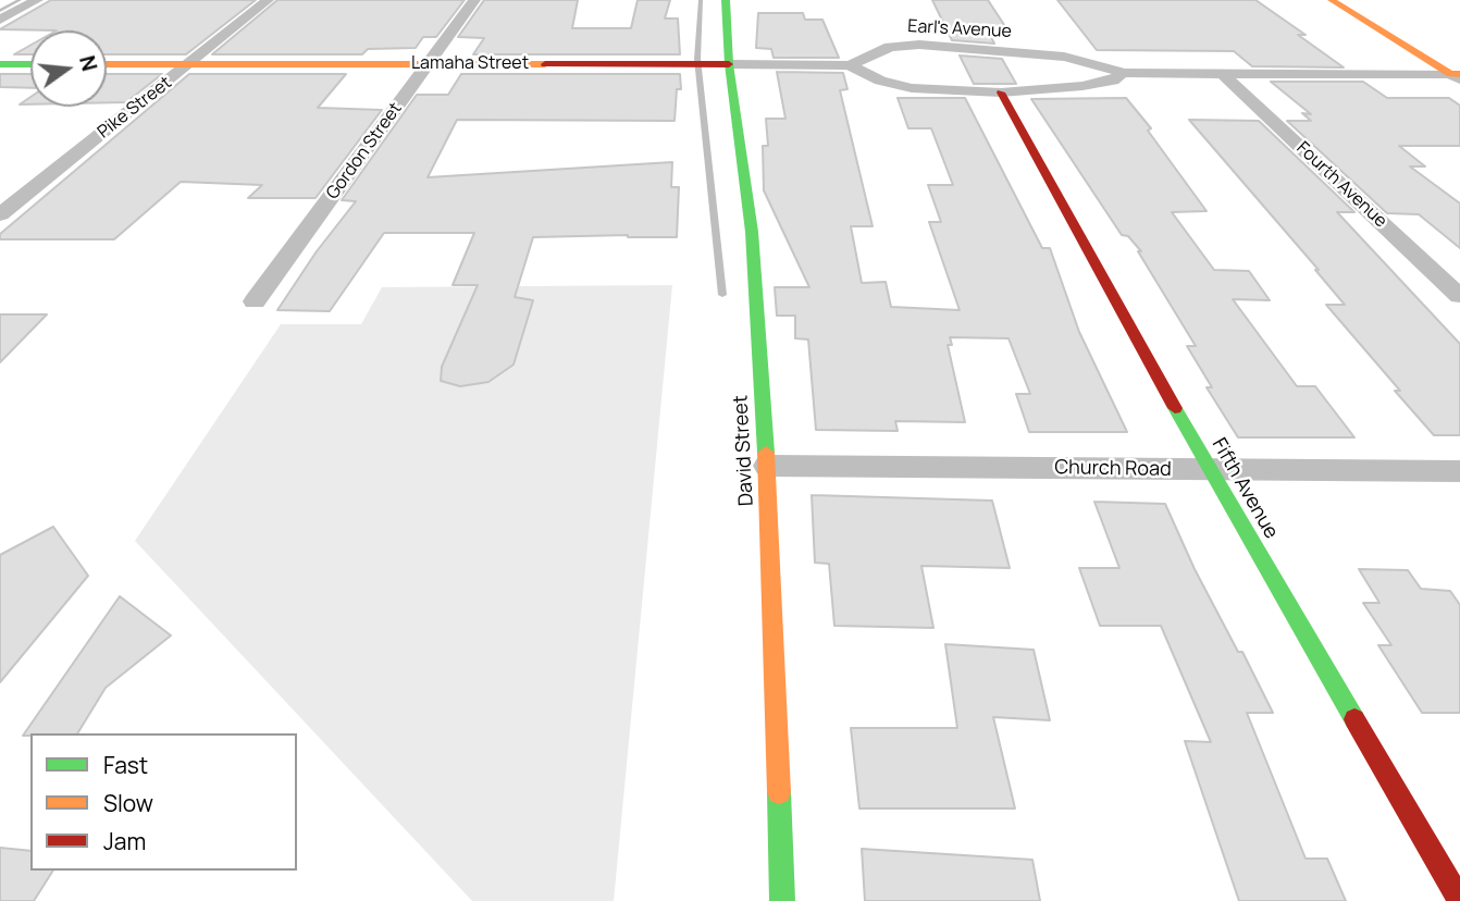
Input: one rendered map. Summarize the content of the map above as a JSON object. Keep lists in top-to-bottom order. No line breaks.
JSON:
{"streets":{"street":["Earl's Avenue","Lamaha Street","Pike Street","Gordon Street","Fourth Avenue","David Street","Church Road","Fifth Avenue"]},"crossings":[["Earl's Avenue","Lamaha Street"],["Earl's Avenue","Fourth Avenue"],["Earl's Avenue","Fifth Avenue"],["Lamaha Street","Pike Street"],["Lamaha Street","Gordon Street"],["Lamaha Street","David Street"],["David Street","Church Road"],["Church Road","Fifth Avenue"]],"legend":["Fast","Slow","Jam"],"north":"right"}
